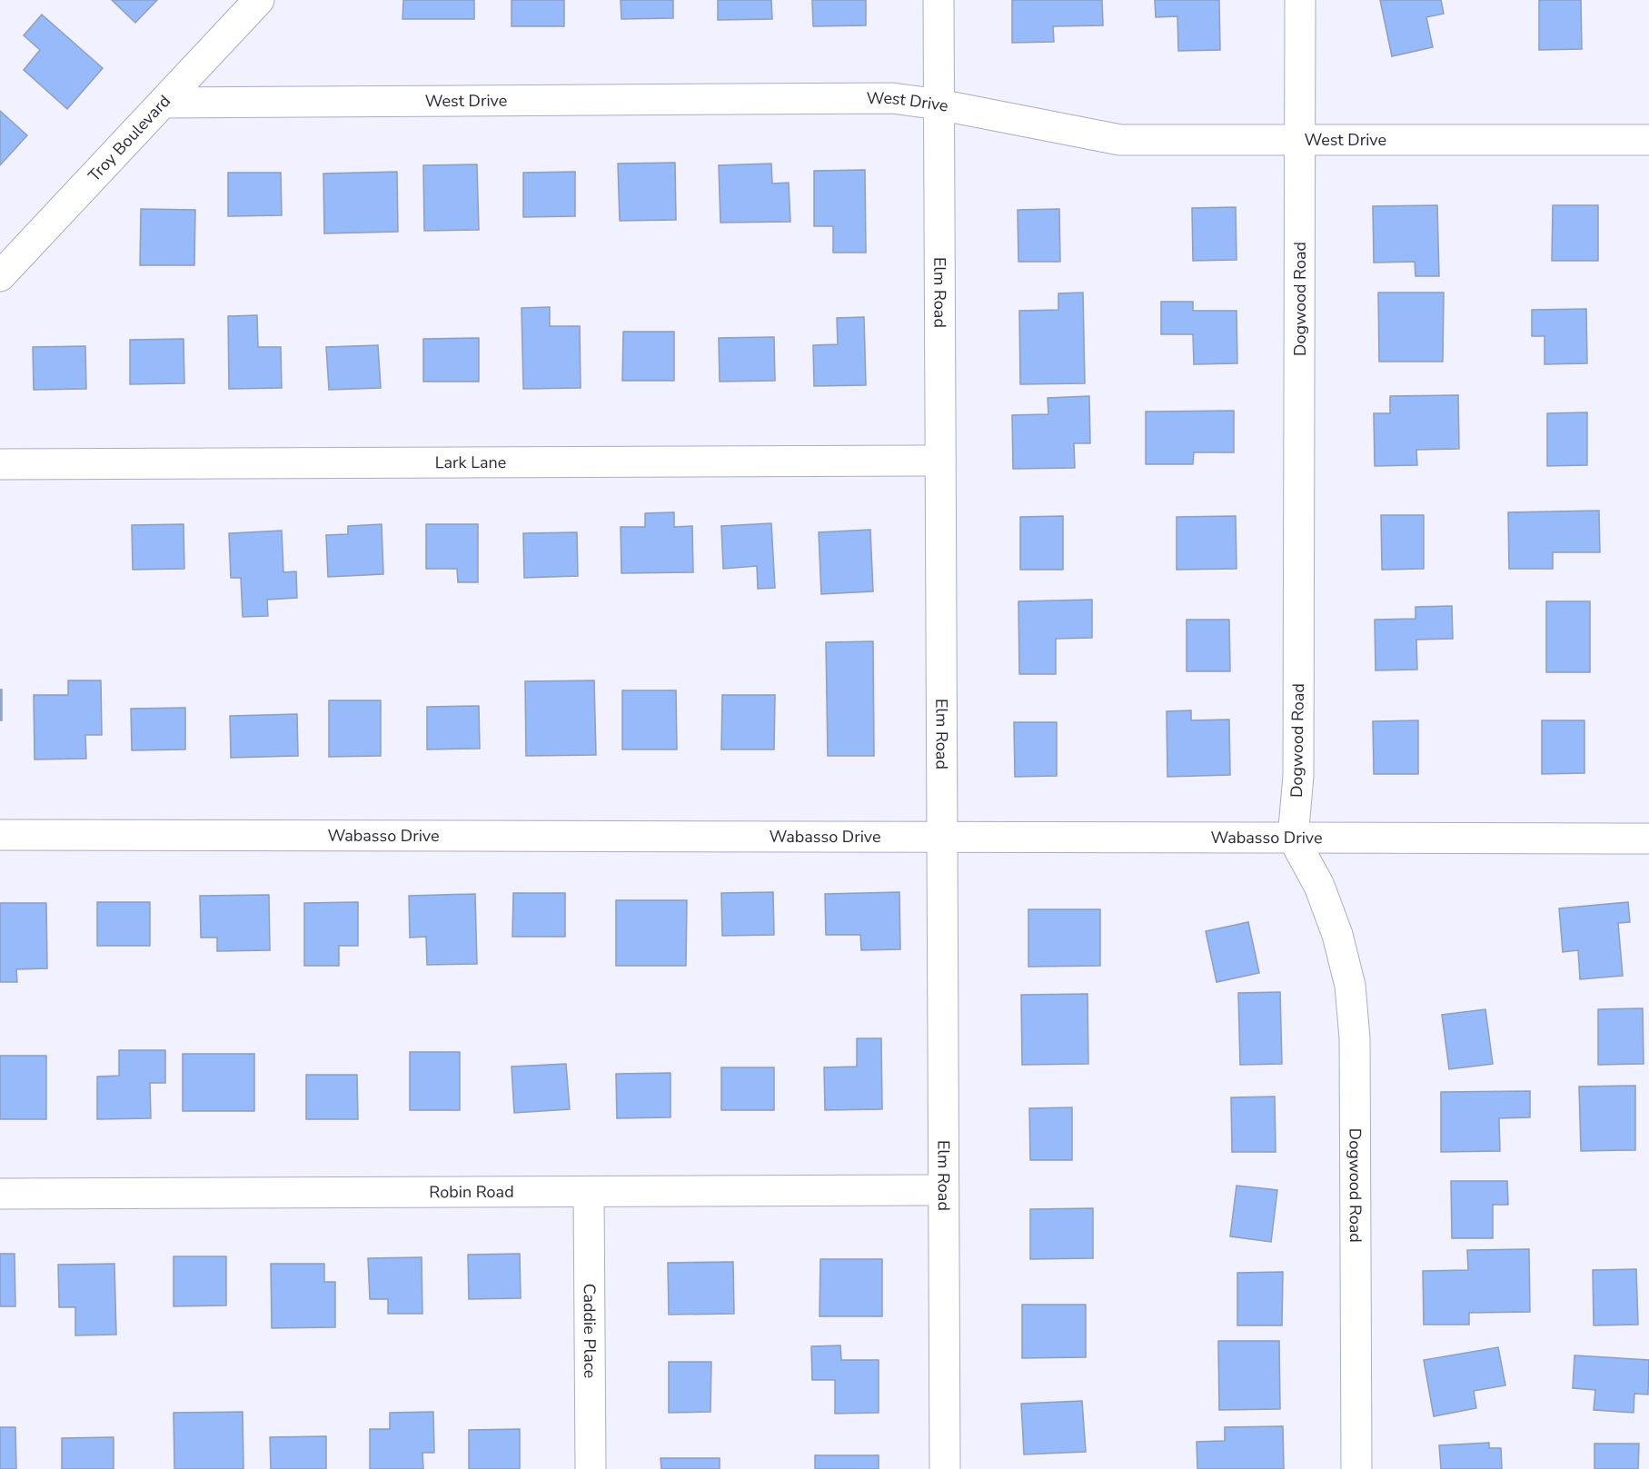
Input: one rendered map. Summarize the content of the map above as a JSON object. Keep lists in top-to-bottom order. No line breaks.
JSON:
{"streets":{"street":["West Drive","Troy Boulevard","Elm Road","Dogwood Road","Lark Lane","Wabasso Drive","Robin Road","Caddie Place"]},"crossings":[["West Drive","Troy Boulevard"],["West Drive","Elm Road"],["West Drive","Dogwood Road"],["Elm Road","Lark Lane"],["Elm Road","Wabasso Drive"],["Elm Road","Robin Road"],["Dogwood Road","Wabasso Drive"],["Robin Road","Caddie Place"]]}
